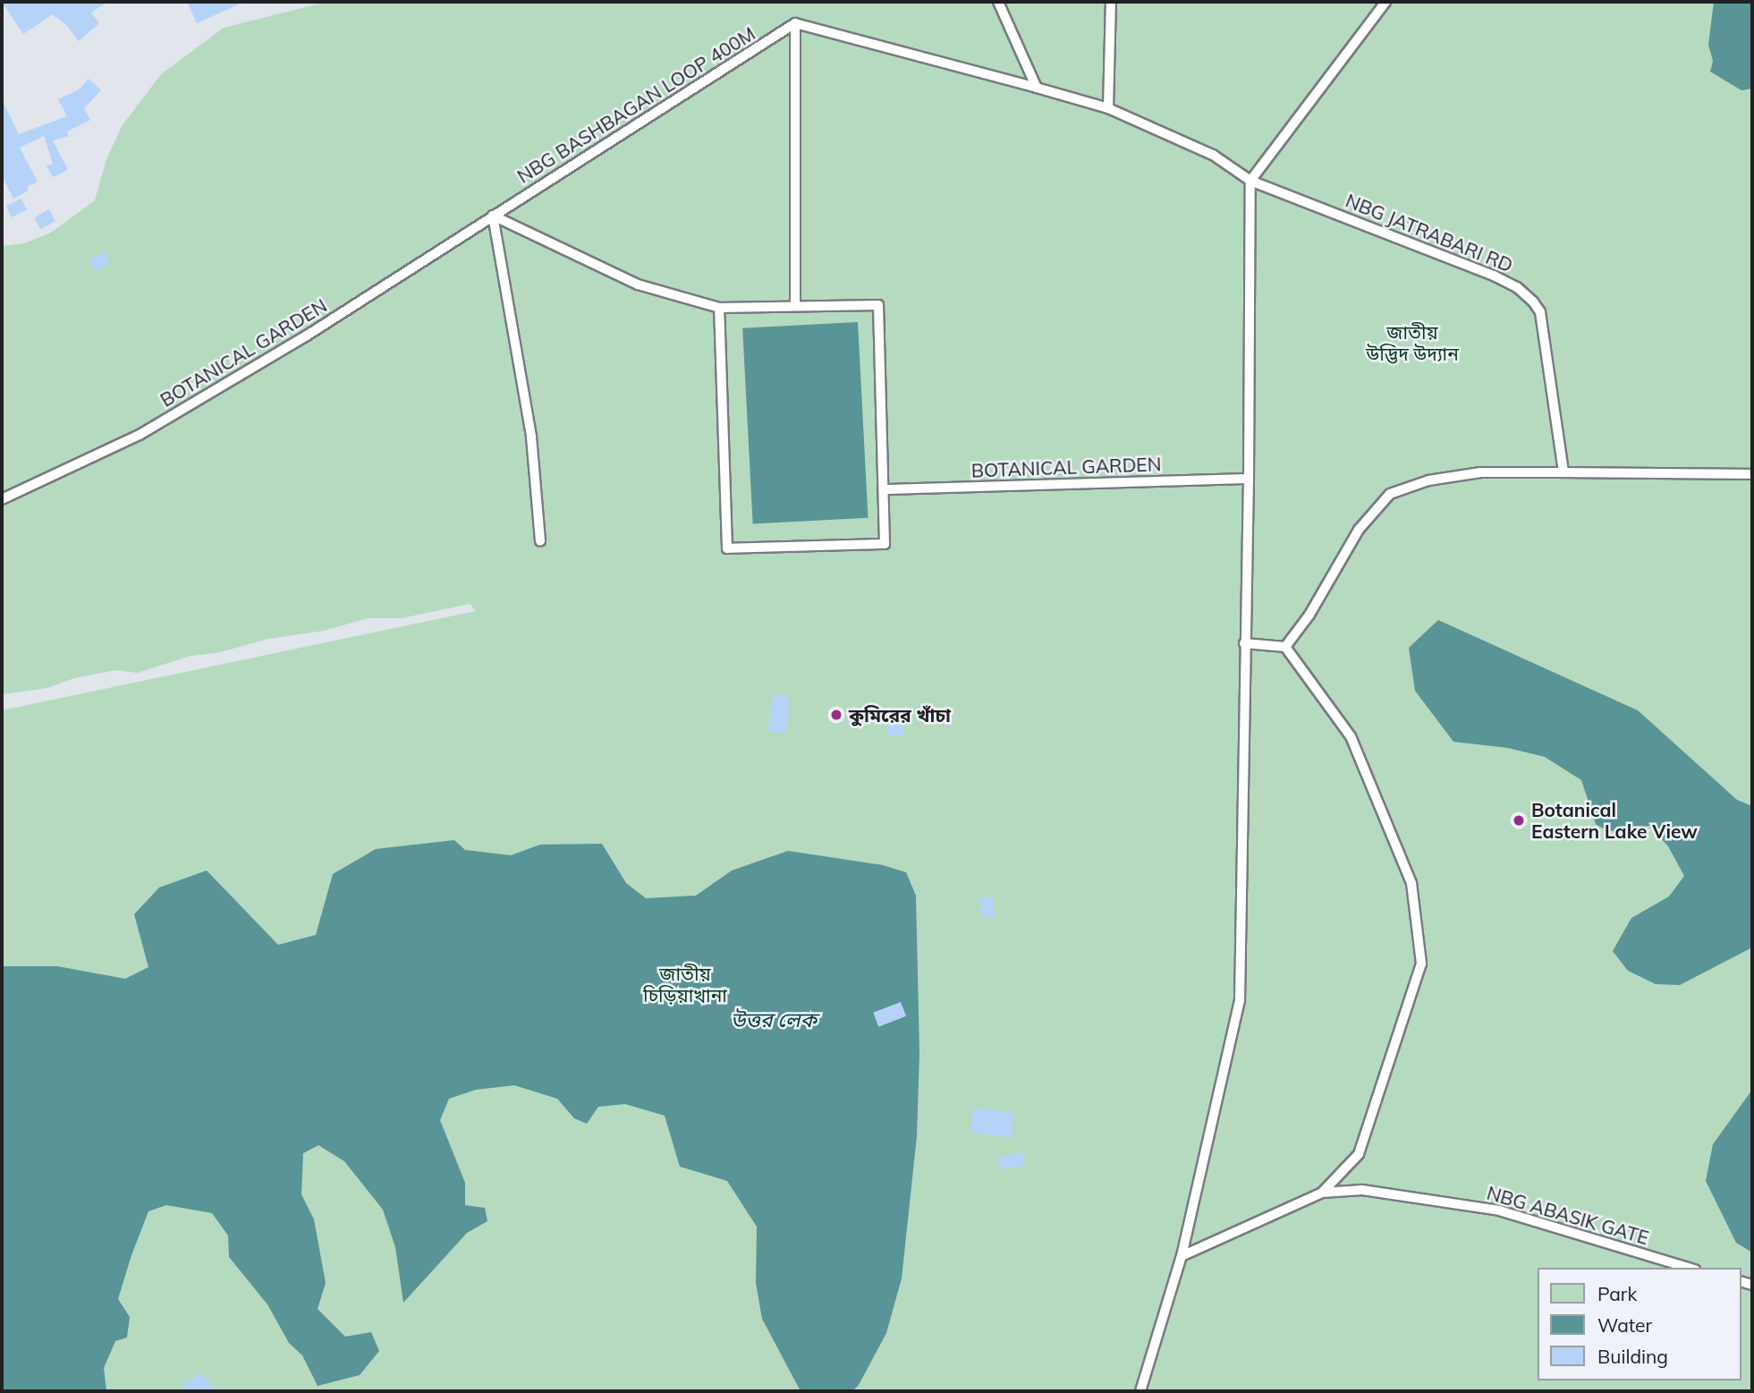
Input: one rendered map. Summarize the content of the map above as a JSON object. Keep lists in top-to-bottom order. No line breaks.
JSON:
{"streets":{"street":["NBG BASHBAGAN LOOP 400M","NBG JATRABARI RD","BOTANICAL GARDEN","NBG ABASIK GATE"]},"crossings":[["NBG BASHBAGAN LOOP 400M","BOTANICAL GARDEN"]],"water":["উত্তর লেক"],"parks":["জাতীয় উদ্ভিদ উদ্যান","জাতীয় চিড়িয়াখানা"],"places":["কুমিরের খাঁচা","Botanical Eastern Lake View"],"legend":["Park","Water","Building"]}
